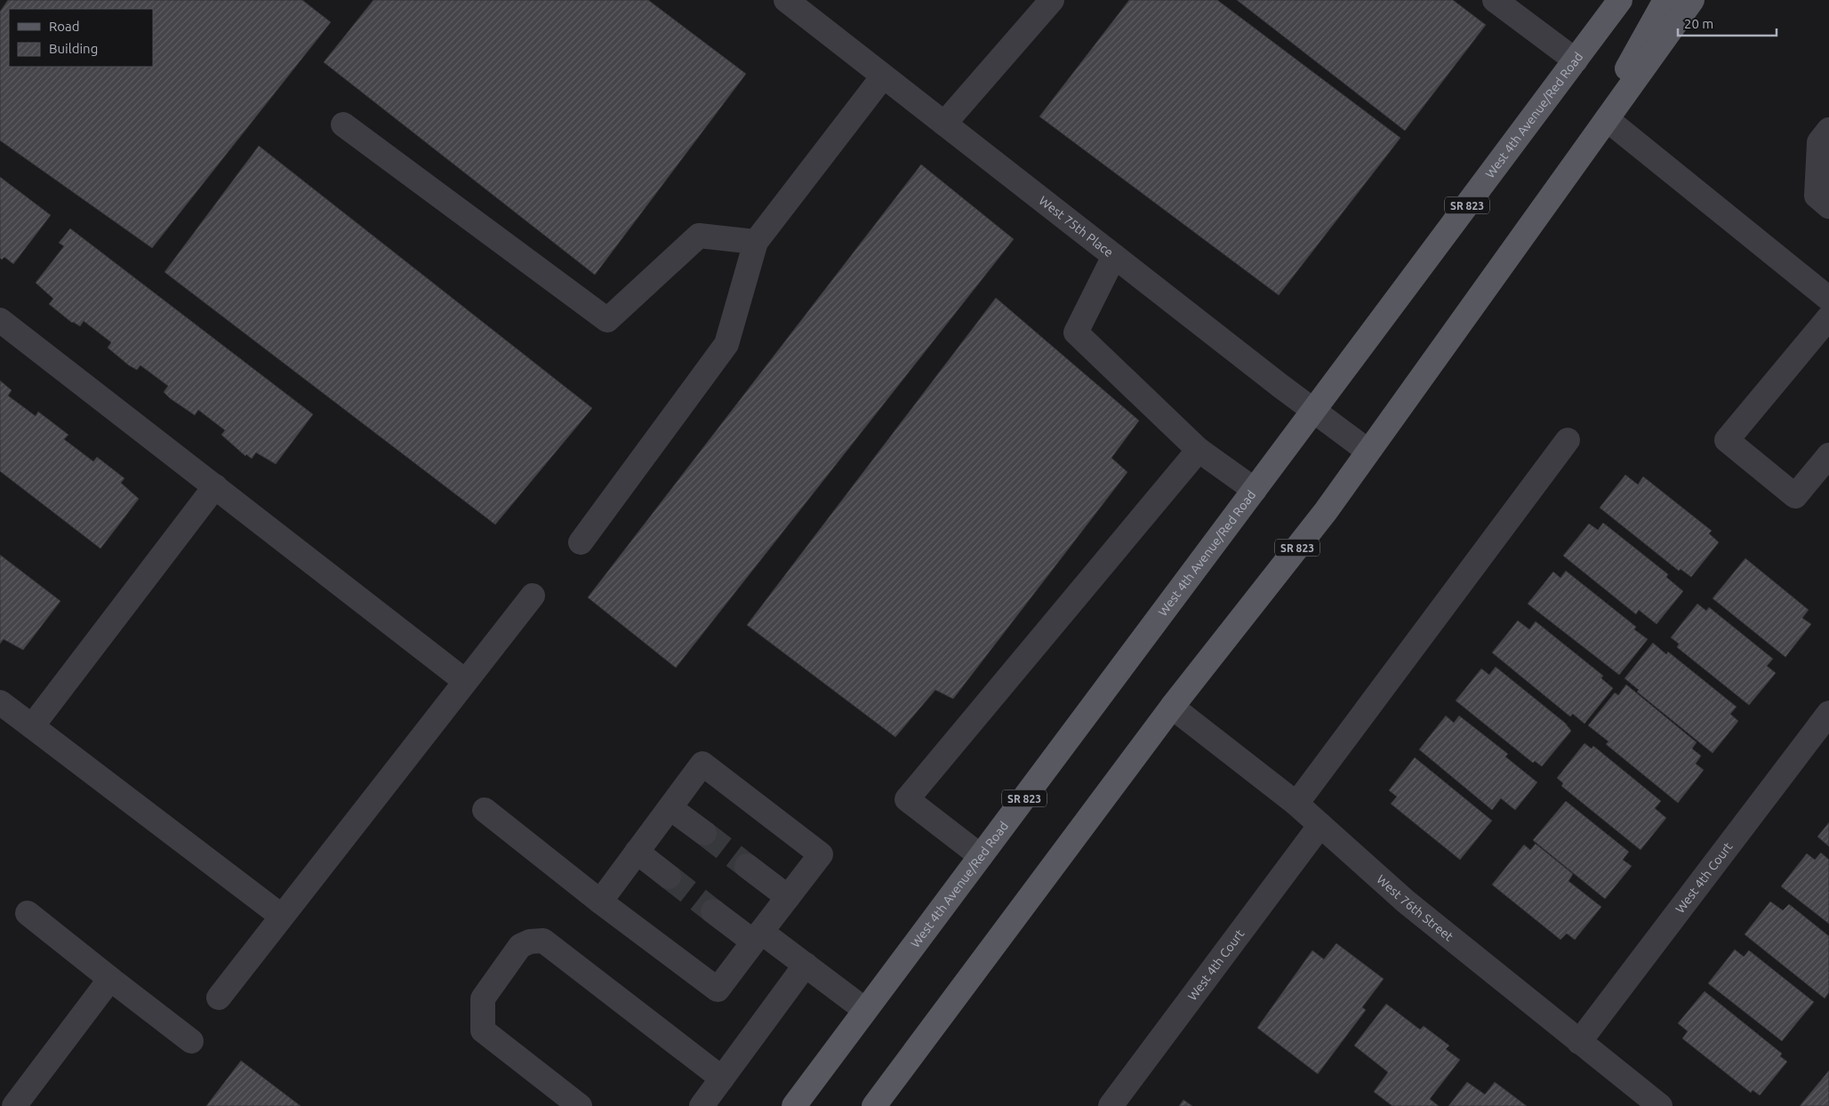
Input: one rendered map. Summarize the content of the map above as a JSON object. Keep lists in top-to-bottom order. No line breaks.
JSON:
{"streets":{"main road":["West 4th Avenue/Red Road","SR 823"],"street":["West 75th Place","West 4th Court","West 76th Street"]},"crossings":[["West 4th Avenue/Red Road","West 75th Place"],["SR 823","West 75th Place"],["SR 823","West 76th Street"],["West 4th Court","West 76th Street"]],"legend":["Road","Building"],"scale_bar":"20 m"}
